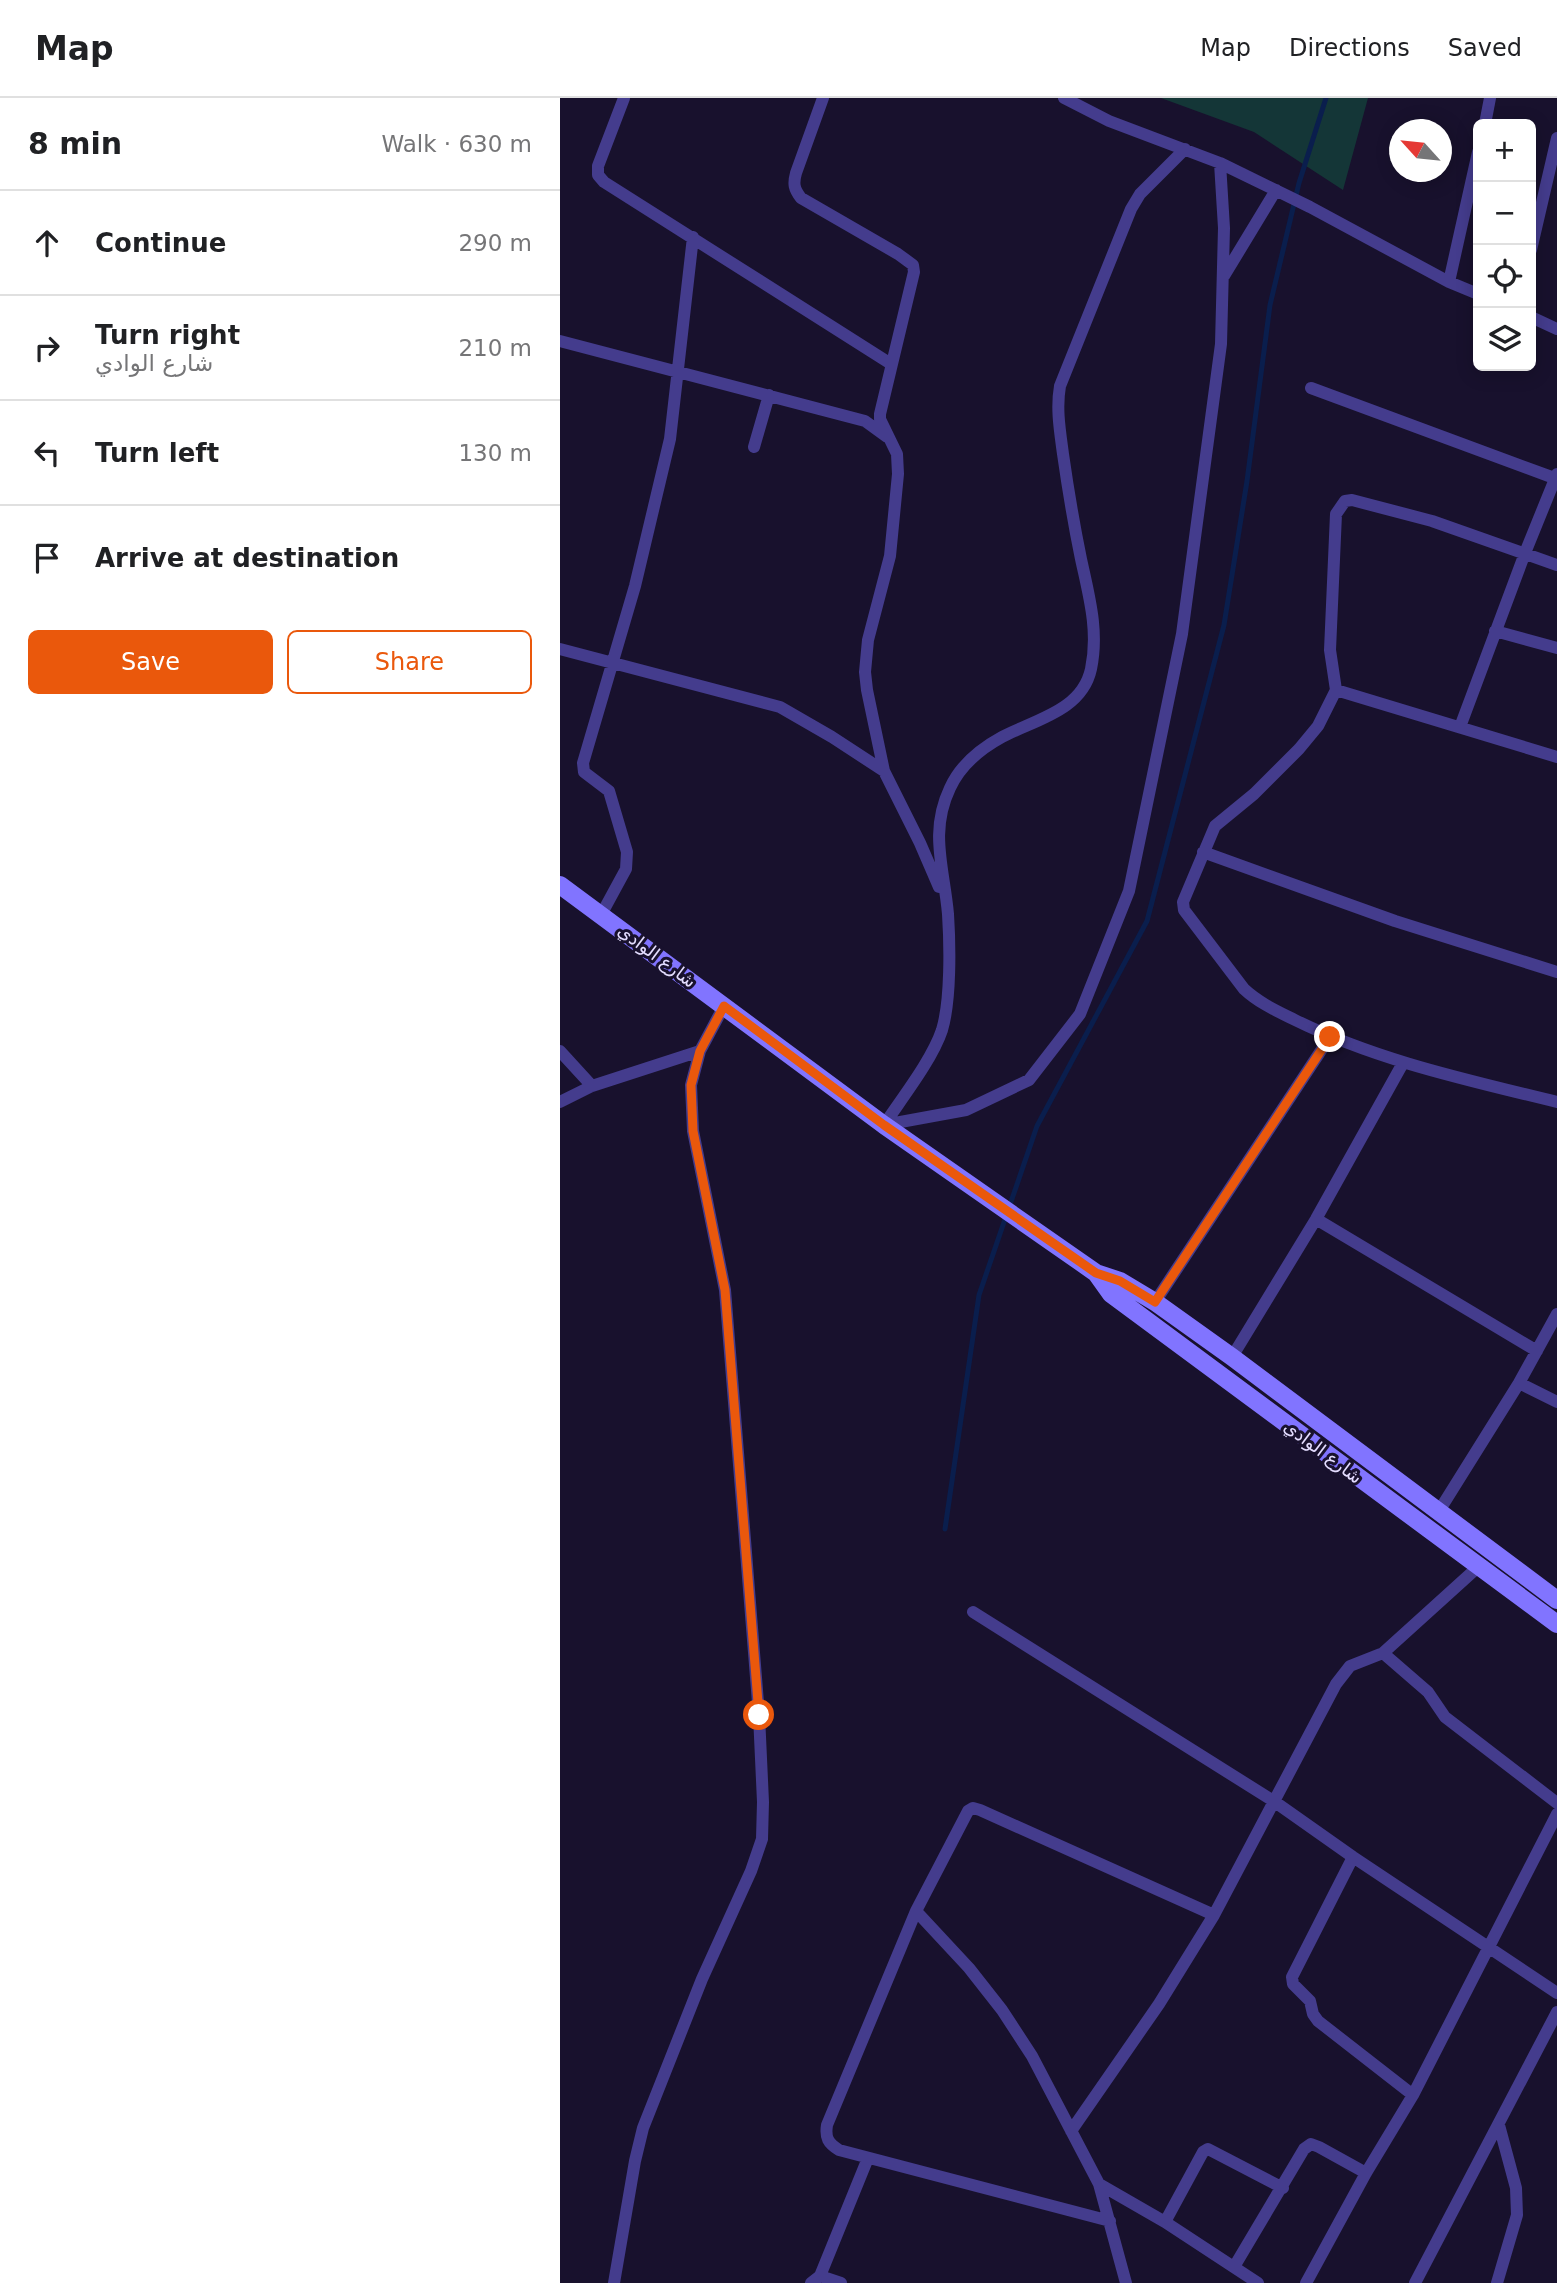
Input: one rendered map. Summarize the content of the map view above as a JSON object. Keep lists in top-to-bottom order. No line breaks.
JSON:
{"streets":{"main road":["شارع الوادي"]},"north":"top left","page":{"header":"Map","nav":["Map","Directions","Saved"],"heading":["8 min","Walk · 630 m"],"map_buttons":["+","−"],"list":[["Continue","290 m"],["Turn right","شارع الوادي","210 m"],["Turn left","130 m"],"Arrive at destination"],"buttons":["Save","Share"]}}
